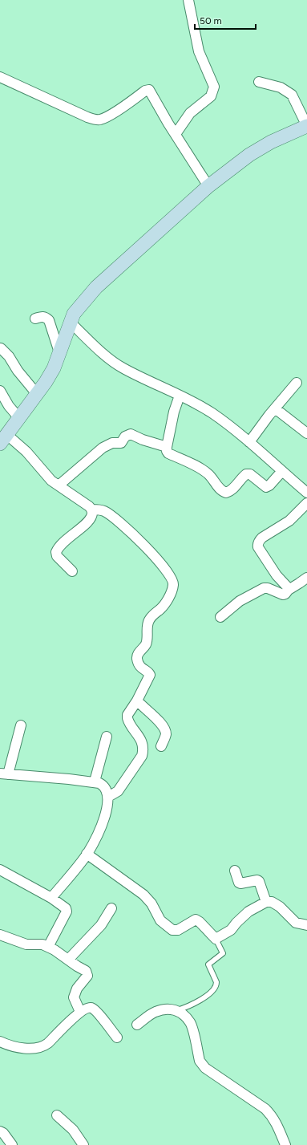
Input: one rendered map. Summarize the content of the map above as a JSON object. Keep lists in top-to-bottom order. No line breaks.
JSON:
{"scale_bar":"50 m"}
